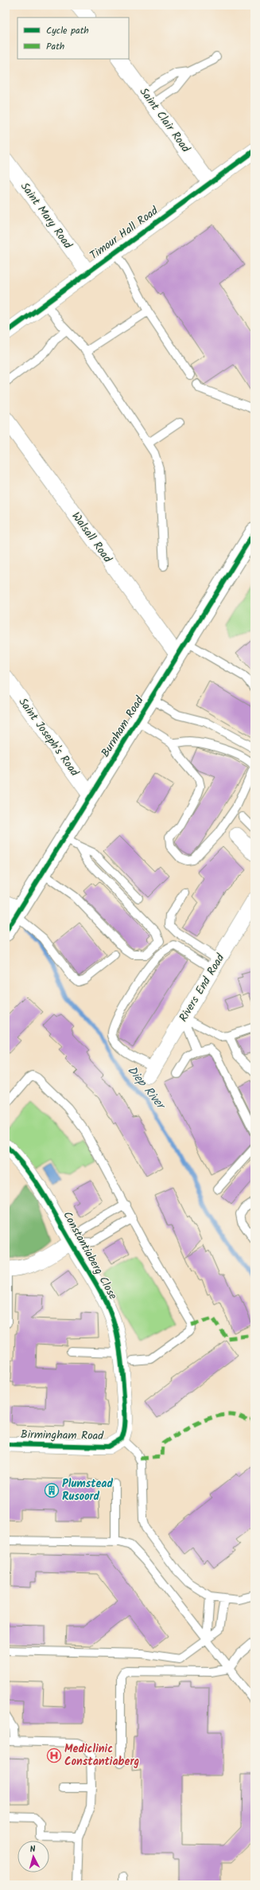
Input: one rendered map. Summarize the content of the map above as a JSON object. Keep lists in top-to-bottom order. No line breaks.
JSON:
{"streets":{"street":["Saint Clair Road","Saint Mary Road","Timour Hall Road","Walsall Road","Burnham Road","Saint Joseph's Road","Rivers End Road","Constantiaberg Close","Birmingham Road"]},"crossings":[["Saint Clair Road","Timour Hall Road"],["Saint Mary Road","Timour Hall Road"],["Walsall Road","Burnham Road"],["Burnham Road","Saint Joseph's Road"],["Constantiaberg Close","Birmingham Road"]],"water":["Diep River"],"places":{"building":["Plumstead Rusoord"],"hospital":["Mediclinic Constantiaberg"]},"legend":["Cycle path","Path"],"north":"top"}
